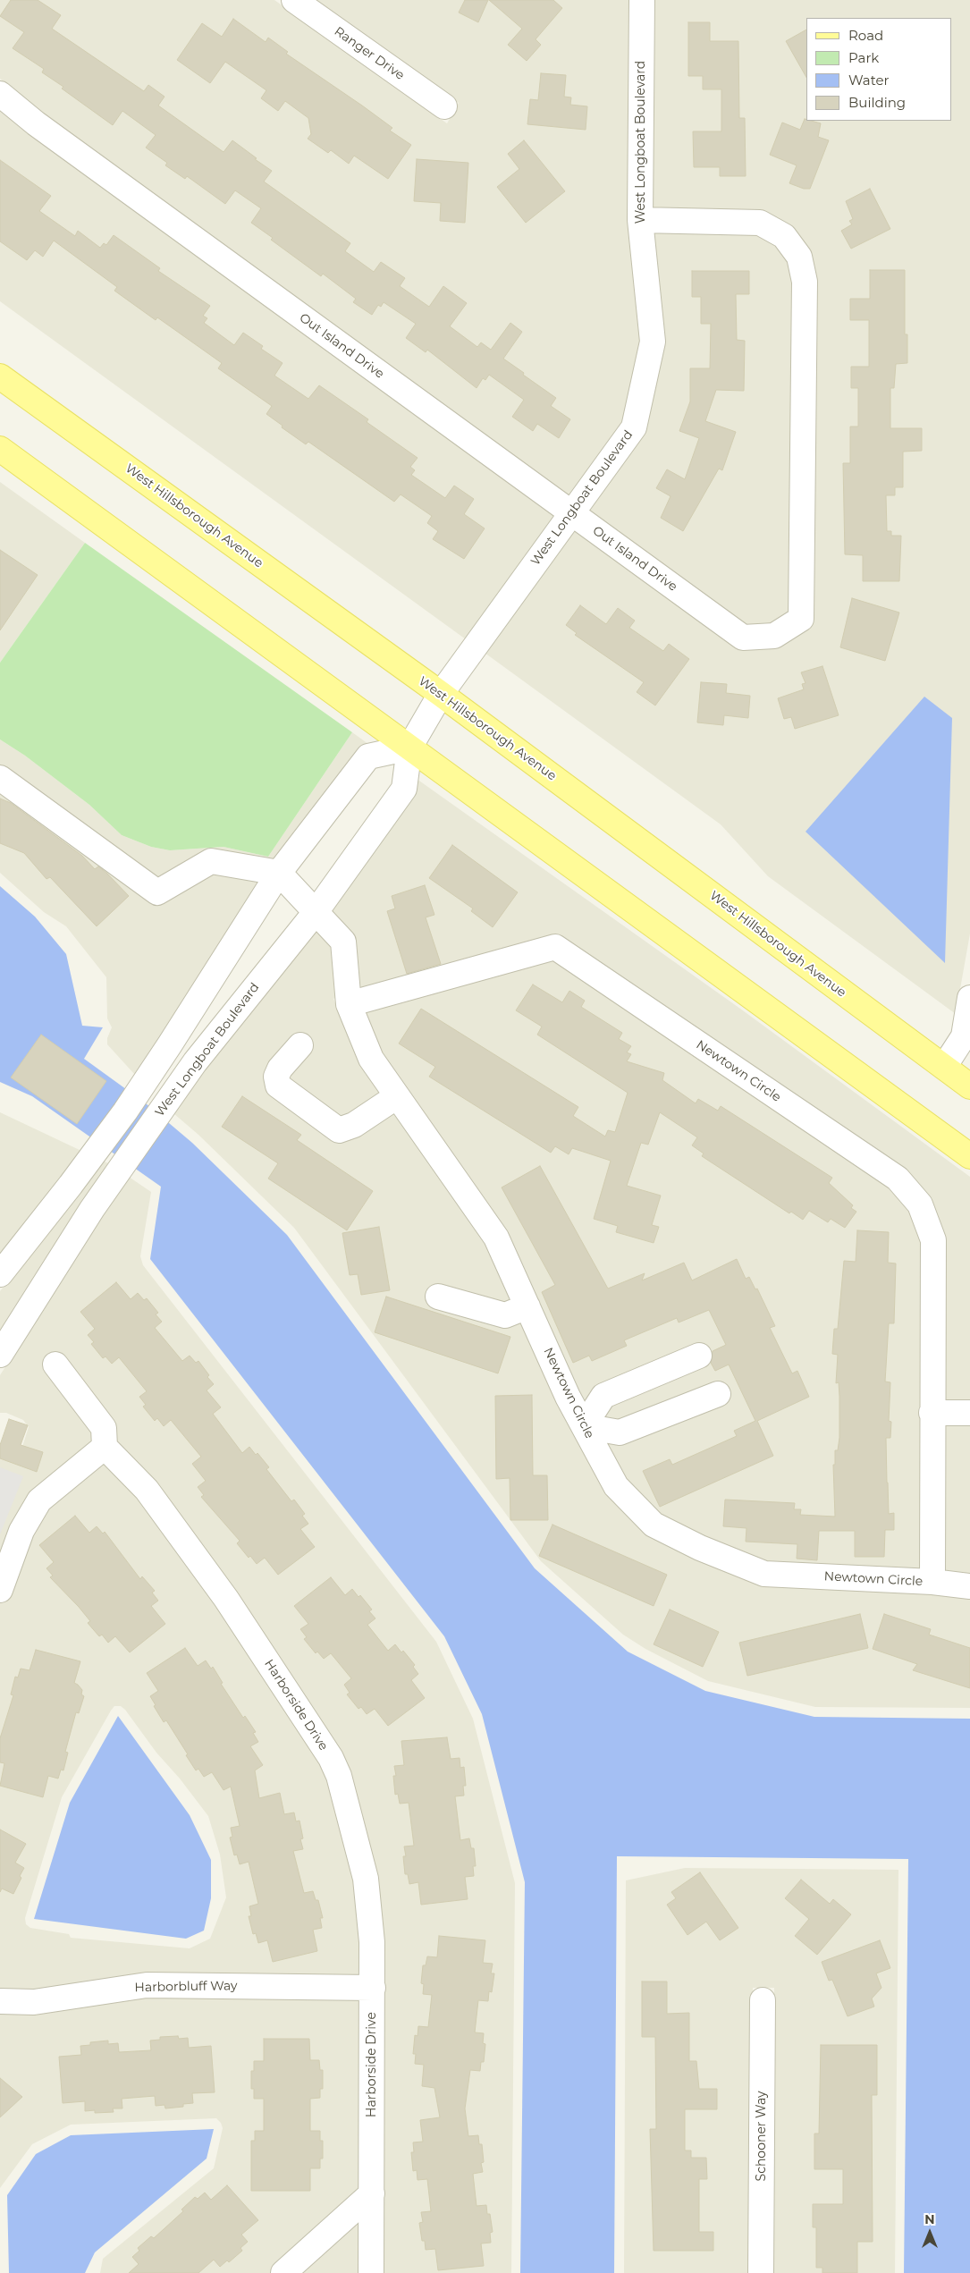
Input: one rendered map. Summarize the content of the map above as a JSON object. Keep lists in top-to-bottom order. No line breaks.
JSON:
{"streets":{"main road":["West Hillsborough Avenue"],"street":["Ranger Drive","West Longboat Boulevard","Out Island Drive","Newtown Circle","Harborside Drive","Harborbluff Way","Schooner Way"]},"crossings":[["West Longboat Boulevard","Out Island Drive"],["West Longboat Boulevard","West Hillsborough Avenue"],["West Longboat Boulevard","Newtown Circle"],["Harborside Drive","Harborbluff Way"]],"legend":["Road","Park","Water","Building"],"north":"top"}
